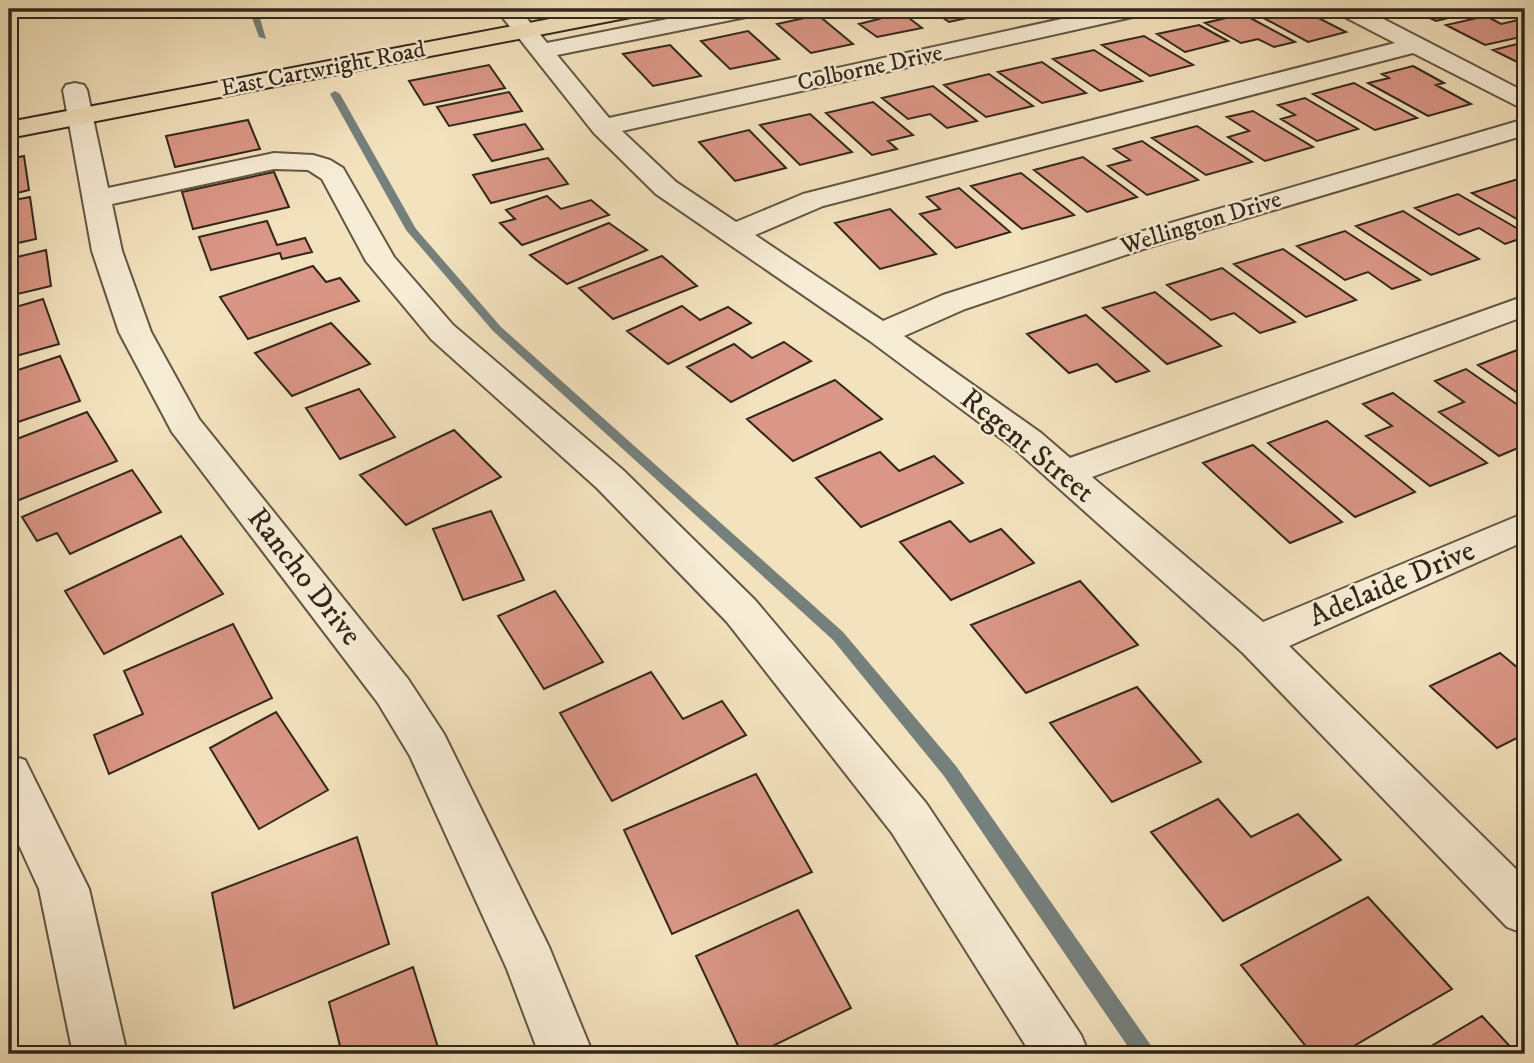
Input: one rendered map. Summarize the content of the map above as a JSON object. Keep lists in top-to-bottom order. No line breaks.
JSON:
{"streets":{"main road":["East Cartwright Road"],"street":["Colborne Drive","Wellington Drive","Regent Street","Rancho Drive","Adelaide Drive"]},"crossings":[["Colborne Drive","Regent Street"],["East Cartwright Road","Regent Street"],["East Cartwright Road","Rancho Drive"],["Wellington Drive","Regent Street"],["Regent Street","Adelaide Drive"]]}
